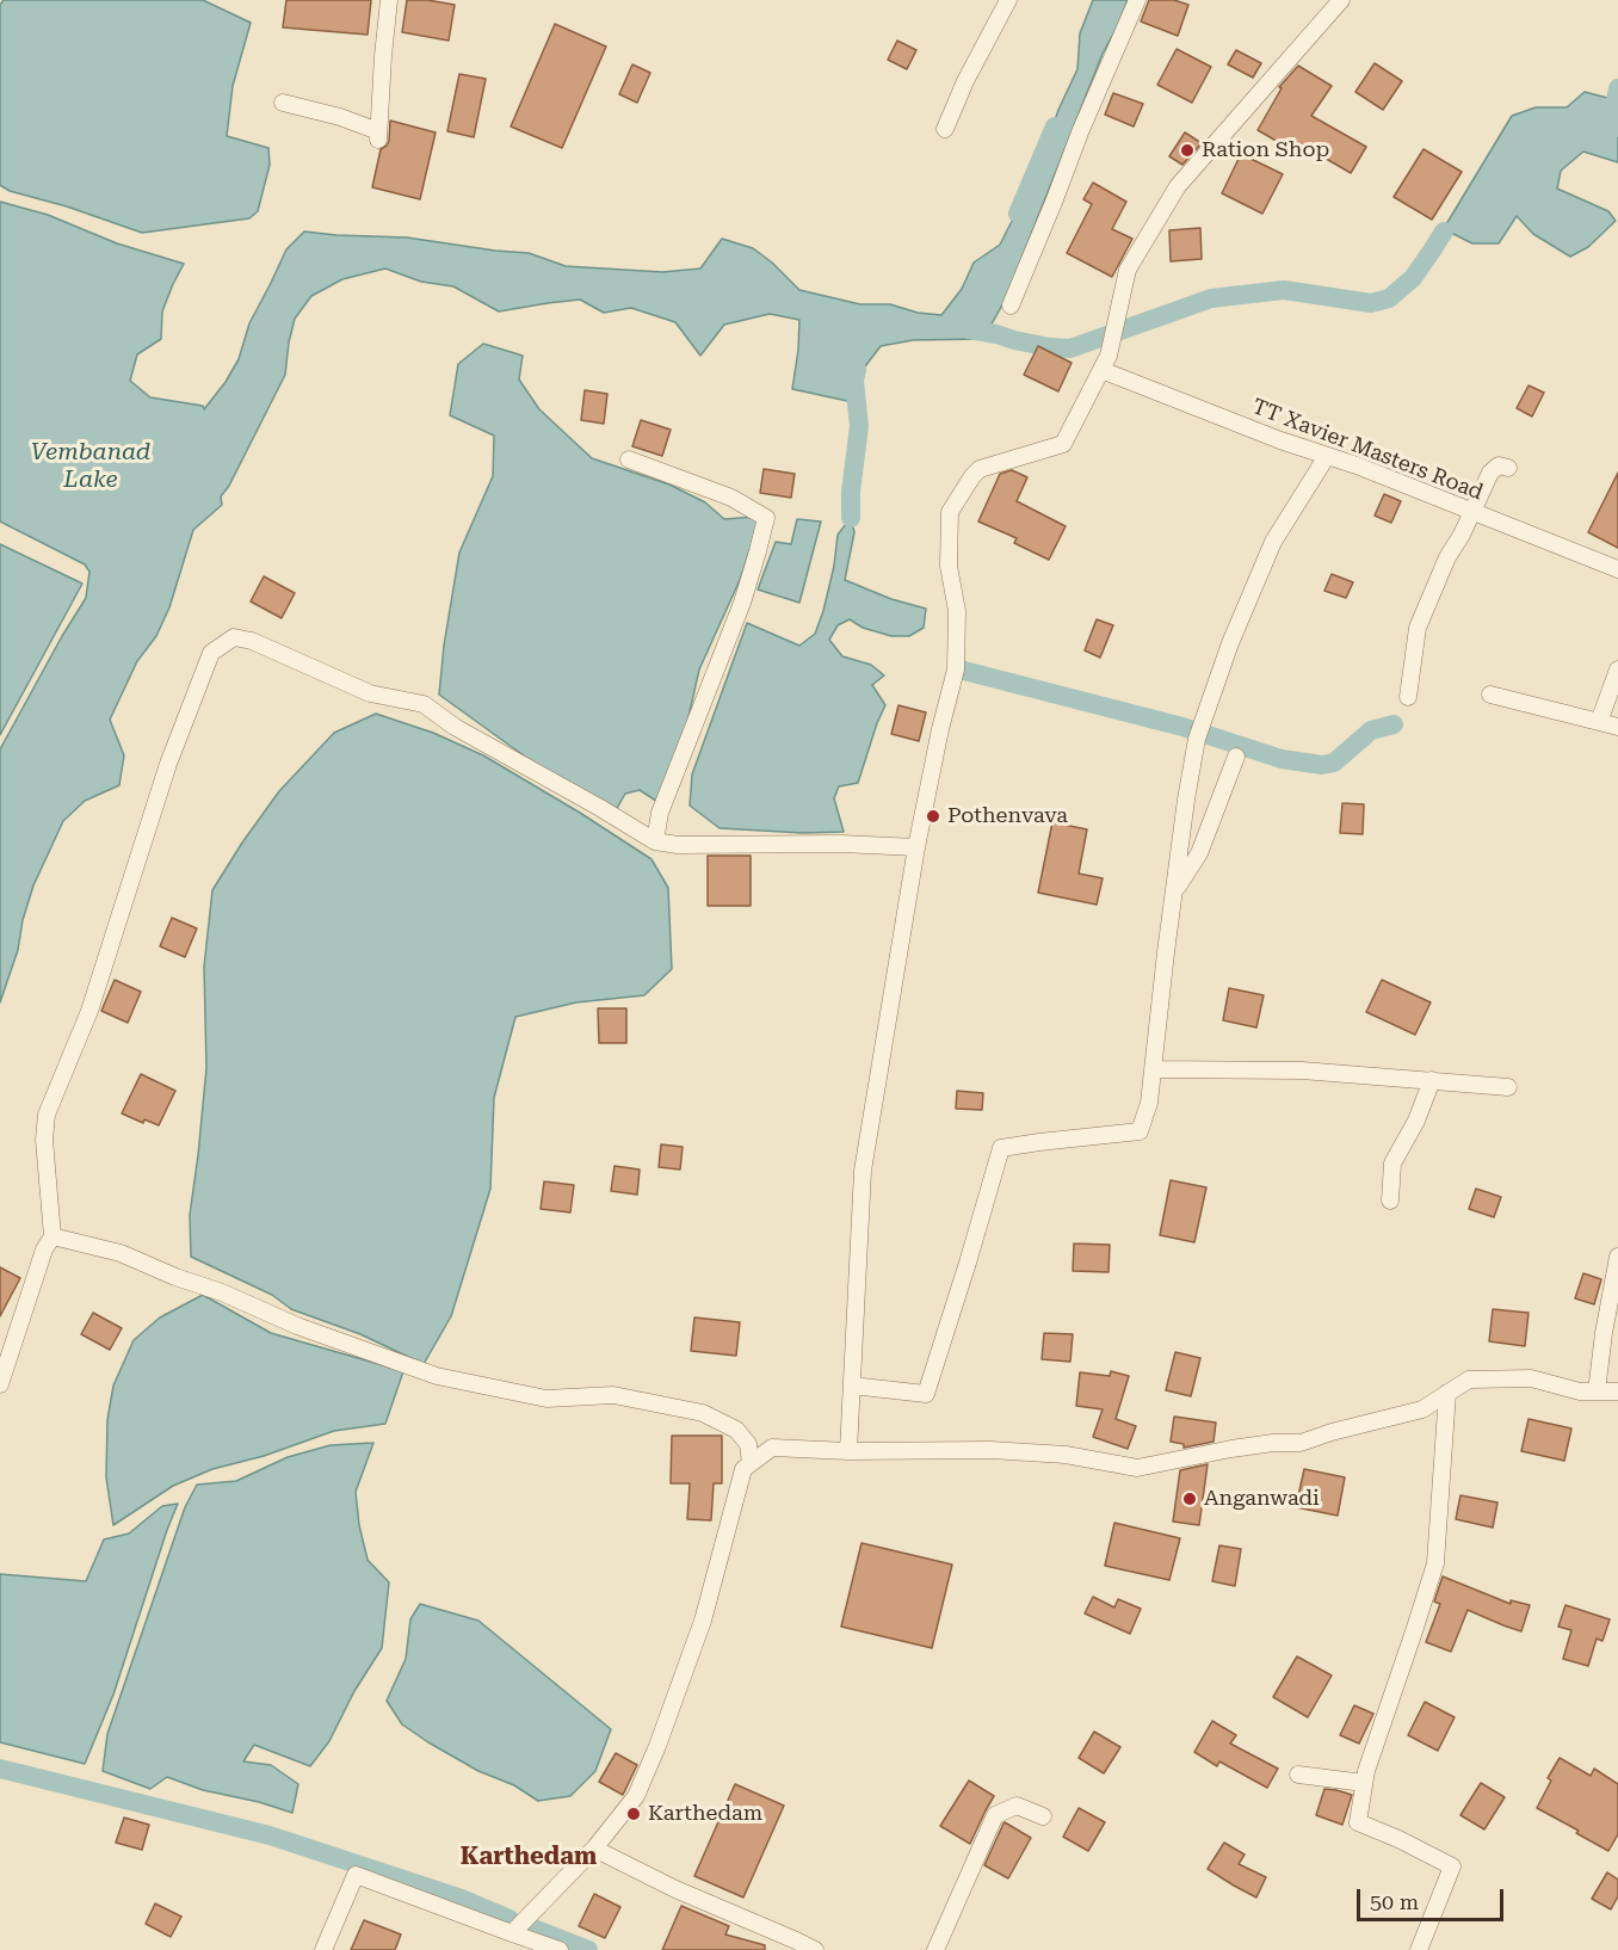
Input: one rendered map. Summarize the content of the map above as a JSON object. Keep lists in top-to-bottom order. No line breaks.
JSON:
{"streets":{"street":["TT Xavier Masters Road"]},"districts":["Karthedam"],"water":["Vembanad Lake"],"places":["Ration Shop","Pothenvava","Anganwadi","Karthedam"],"scale_bar":"50 m"}
